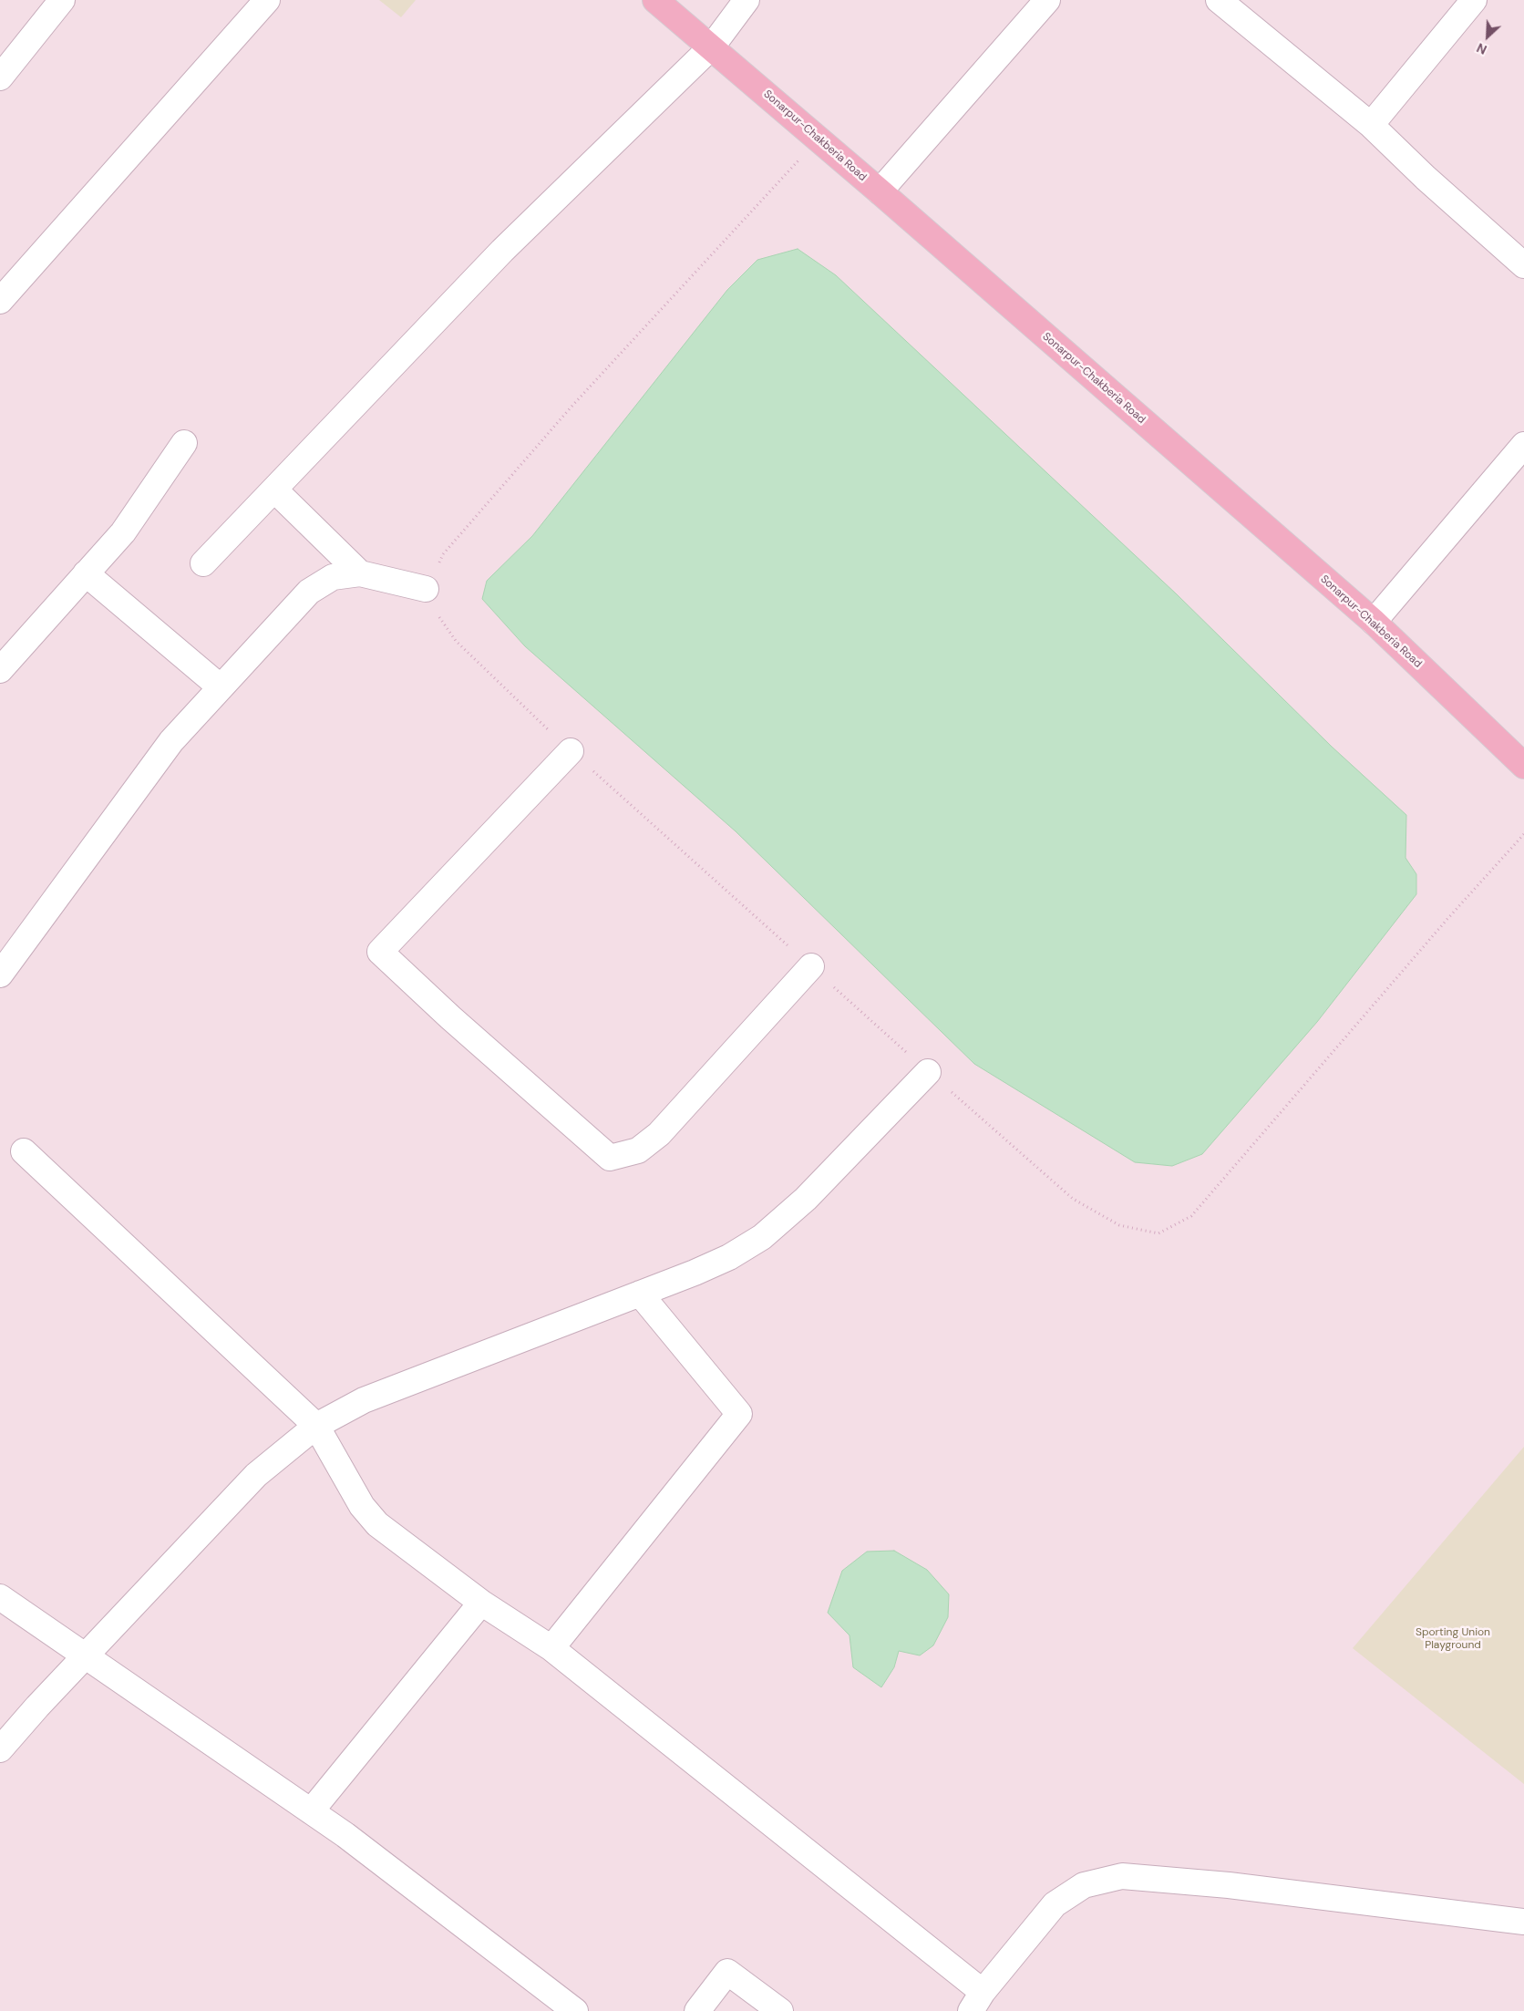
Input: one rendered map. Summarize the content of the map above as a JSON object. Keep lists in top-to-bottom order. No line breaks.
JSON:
{"streets":{"main road":["Sonarpur-Chakberia Road"]},"parks":["Sporting Union Playground"],"north":"bottom left"}
